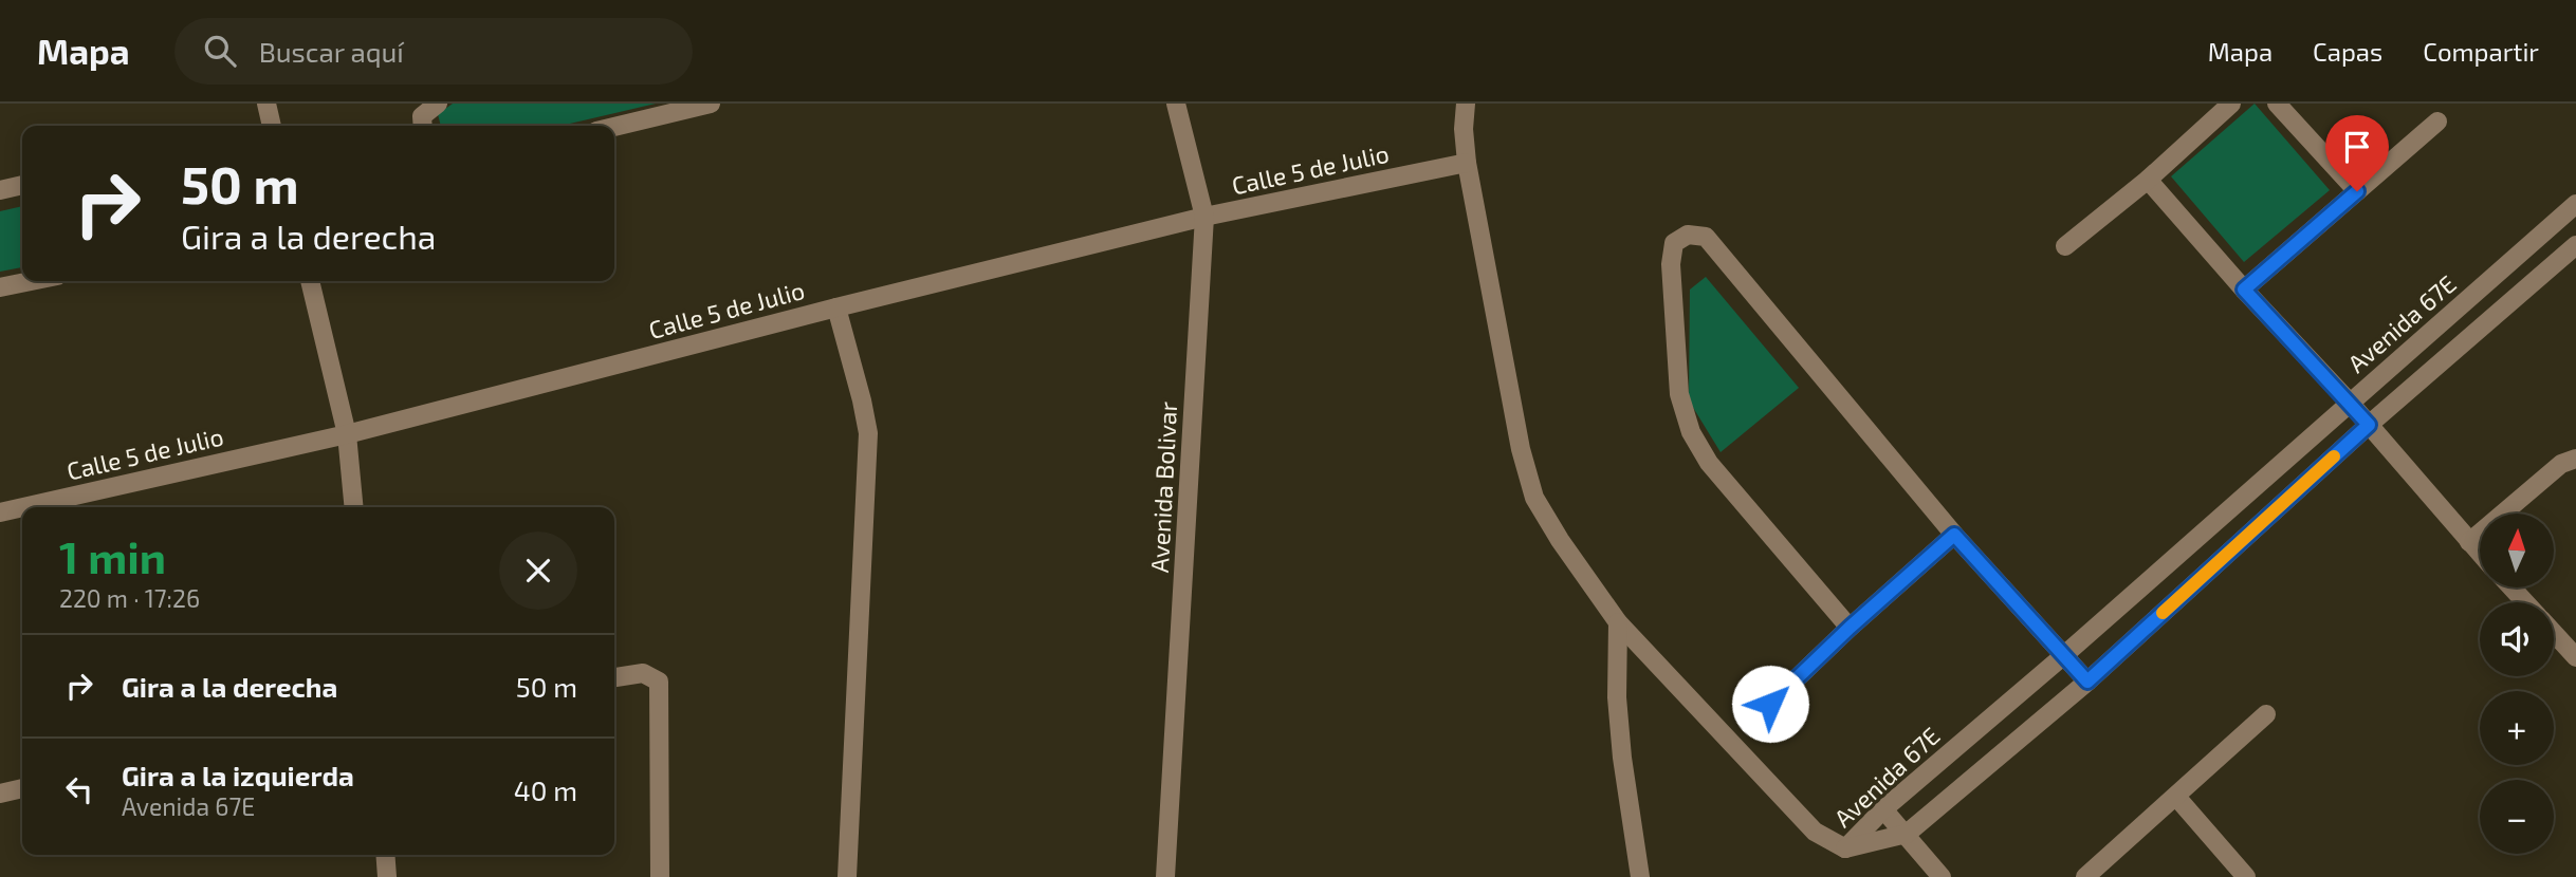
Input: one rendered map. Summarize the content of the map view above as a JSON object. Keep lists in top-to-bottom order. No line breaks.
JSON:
{"streets":{"street":["Calle 5 de Julio","Avenida 67E","Avenida Bolivar"]},"crossings":[["Calle 5 de Julio","Avenida Bolivar"]],"north":"top","page":{"header":"Mapa","search":"Buscar aquí","nav":["Mapa","Capas","Compartir"],"turn":["50 m","Gira a la derecha"],"heading":["1 min","220 m · 17:26"],"map_buttons":["+","−"],"list":[{"name":"Gira a la derecha","value":"50 m"},{"name":"Gira a la izquierda","note":"Avenida 67E","value":"40 m"}]}}
